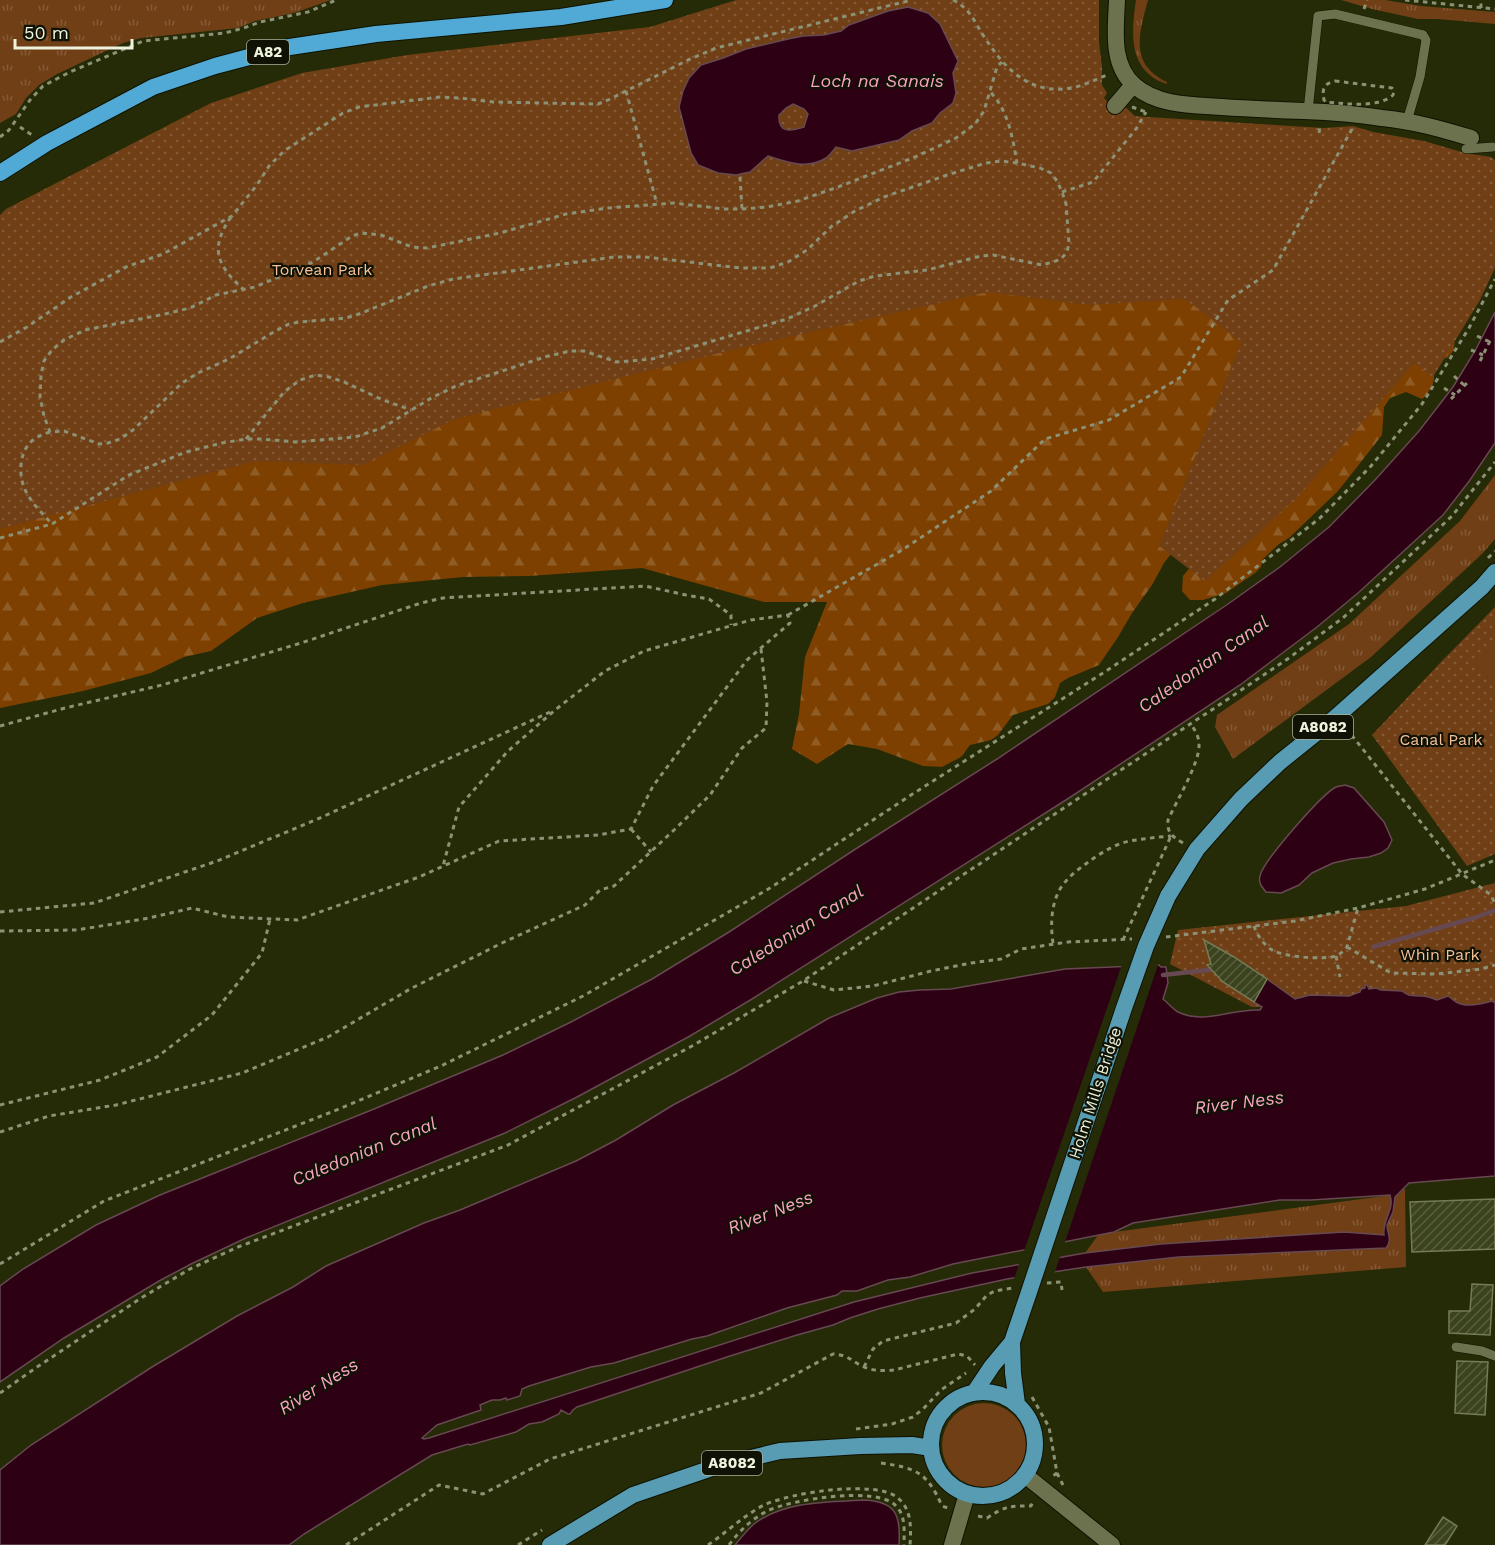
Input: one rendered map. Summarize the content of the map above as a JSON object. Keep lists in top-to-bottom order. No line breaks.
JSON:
{"streets":{"highway":["A82"],"main road":["A8082","Holm Mills Bridge"]},"crossings":[["A8082","Holm Mills Bridge"]],"water":["Loch na Sanais","Caledonian Canal","River Ness"],"parks":["Torvean Park","Canal Park","Whin Park"],"scale_bar":"50 m"}
